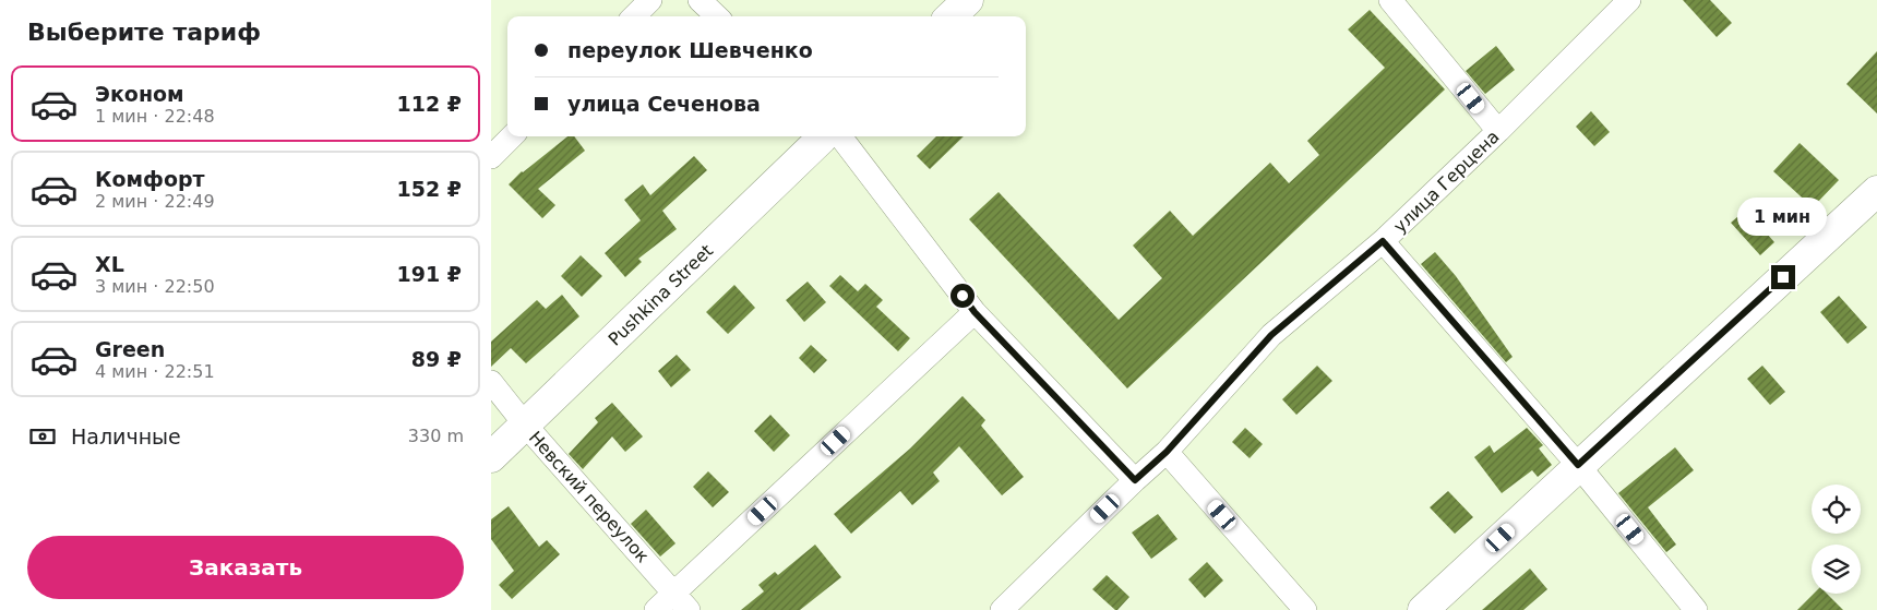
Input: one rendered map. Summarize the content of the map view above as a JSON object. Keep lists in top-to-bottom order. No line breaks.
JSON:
{"streets":{"main road":["Pushkina Street"],"street":["улица Герцена","Невский переулок"]},"crossings":[["Pushkina Street","Невский переулок"]],"page":{"heading":"Выберите тариф","banner":["переулок Шевченко","улица Сеченова"],"list":[{"name":"Эконом","note":"1 мин · 22:48","value":"112 ₽"},{"name":"Комфорт","note":"2 мин · 22:49","value":"152 ₽"},{"name":"XL","note":"3 мин · 22:50","value":"191 ₽"},{"name":"Green","note":"4 мин · 22:51","value":"89 ₽"}],"bubble":"1 мин","pay":["Наличные","330 m"],"buttons":"Заказать"}}
